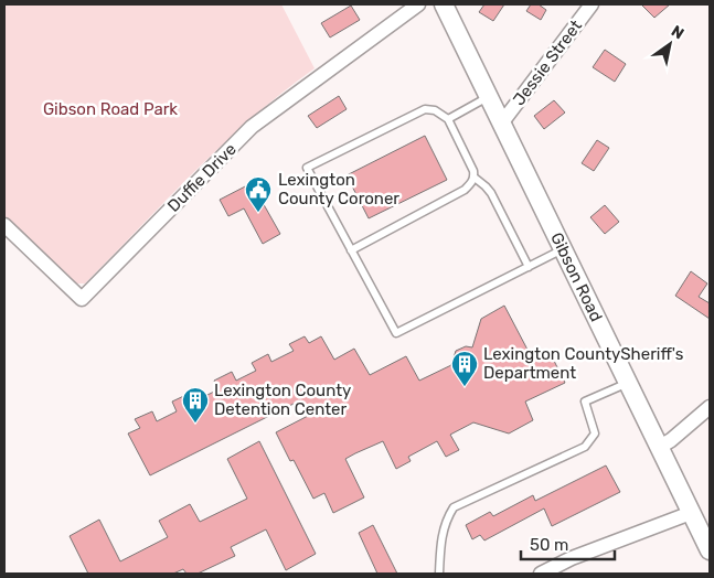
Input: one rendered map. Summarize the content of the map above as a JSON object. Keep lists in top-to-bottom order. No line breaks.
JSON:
{"streets":{"street":["Jessie Street","Duffie Drive","Gibson Road"]},"crossings":[["Jessie Street","Gibson Road"]],"parks":["Gibson Road Park"],"places":{"public building":["Lexington County Coroner"],"building":["Lexington CountySheriff's Department","Lexington County Detention Center"]},"scale_bar":"50 m","north":"top right"}
